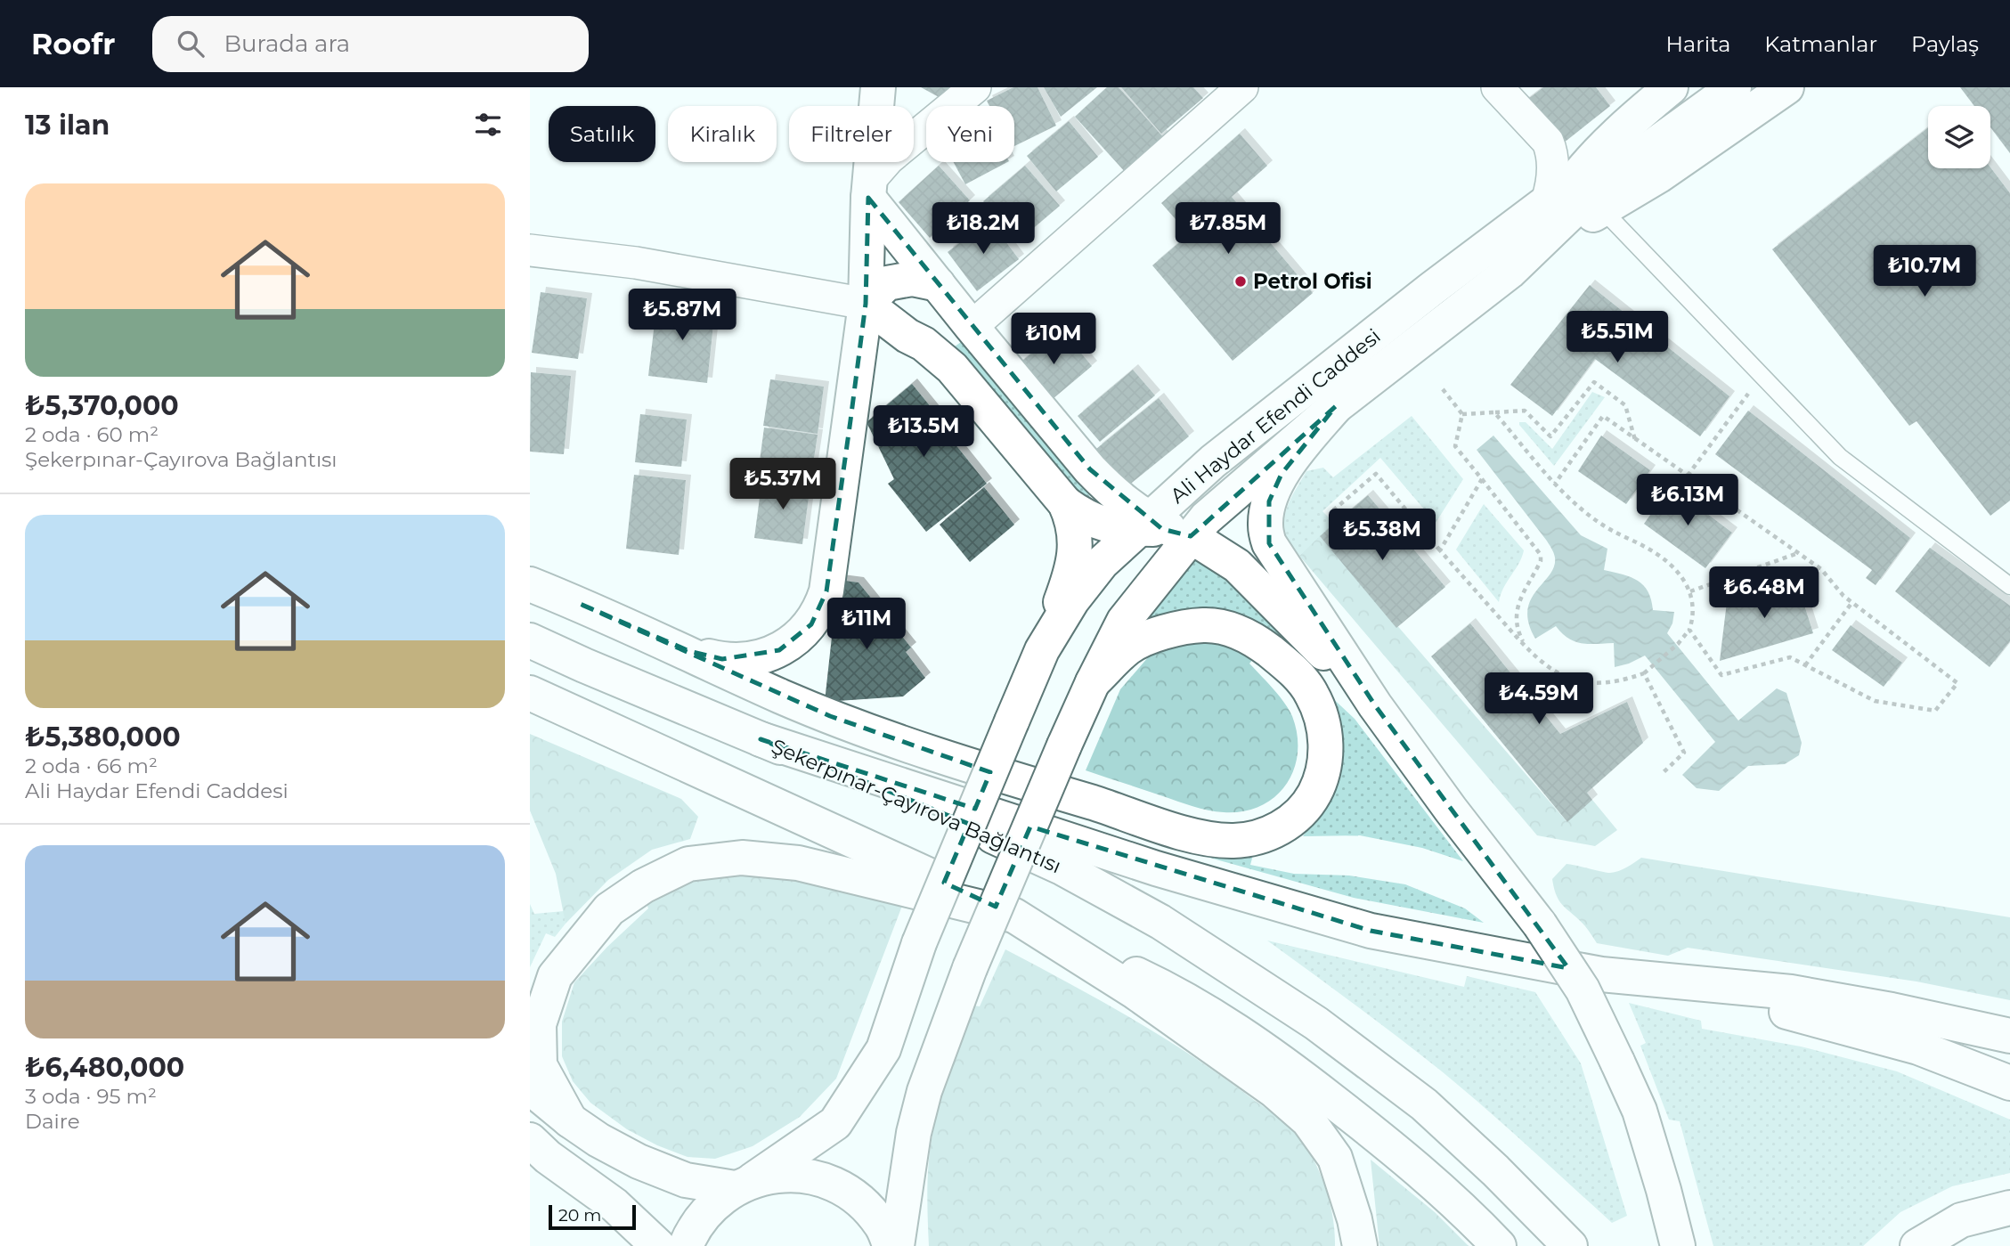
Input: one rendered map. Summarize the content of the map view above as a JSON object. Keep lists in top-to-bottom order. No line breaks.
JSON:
{"streets":{"main road":["Ali Haydar Efendi Caddesi","Şekerpınar-Çayırova Bağlantısı"]},"places":["Petrol Ofisi"],"scale_bar":"20 m","page":{"header":"Roofr","search":"Burada ara","nav":["Harita","Katmanlar","Paylaş"],"heading":"13 ilan","chip":["Satılık","Kiralık","Filtreler","Yeni"],"list":[{"name":"₺5,370,000","note":"2 oda · 60 m² · Şekerpınar-Çayırova Bağlantısı"},{"name":"₺5,380,000","note":"2 oda · 66 m² · Ali Haydar Efendi Caddesi"},{"name":"₺6,480,000","note":"3 oda · 95 m² · Daire"}],"price":["₺18.2M","₺7.85M","₺10.7M","₺5.87M","₺5.51M","₺10M","₺13.5M","₺5.37M","₺6.13M","₺5.38M","₺6.48M","₺11M","₺4.59M"],"scale":"20 m"}}
